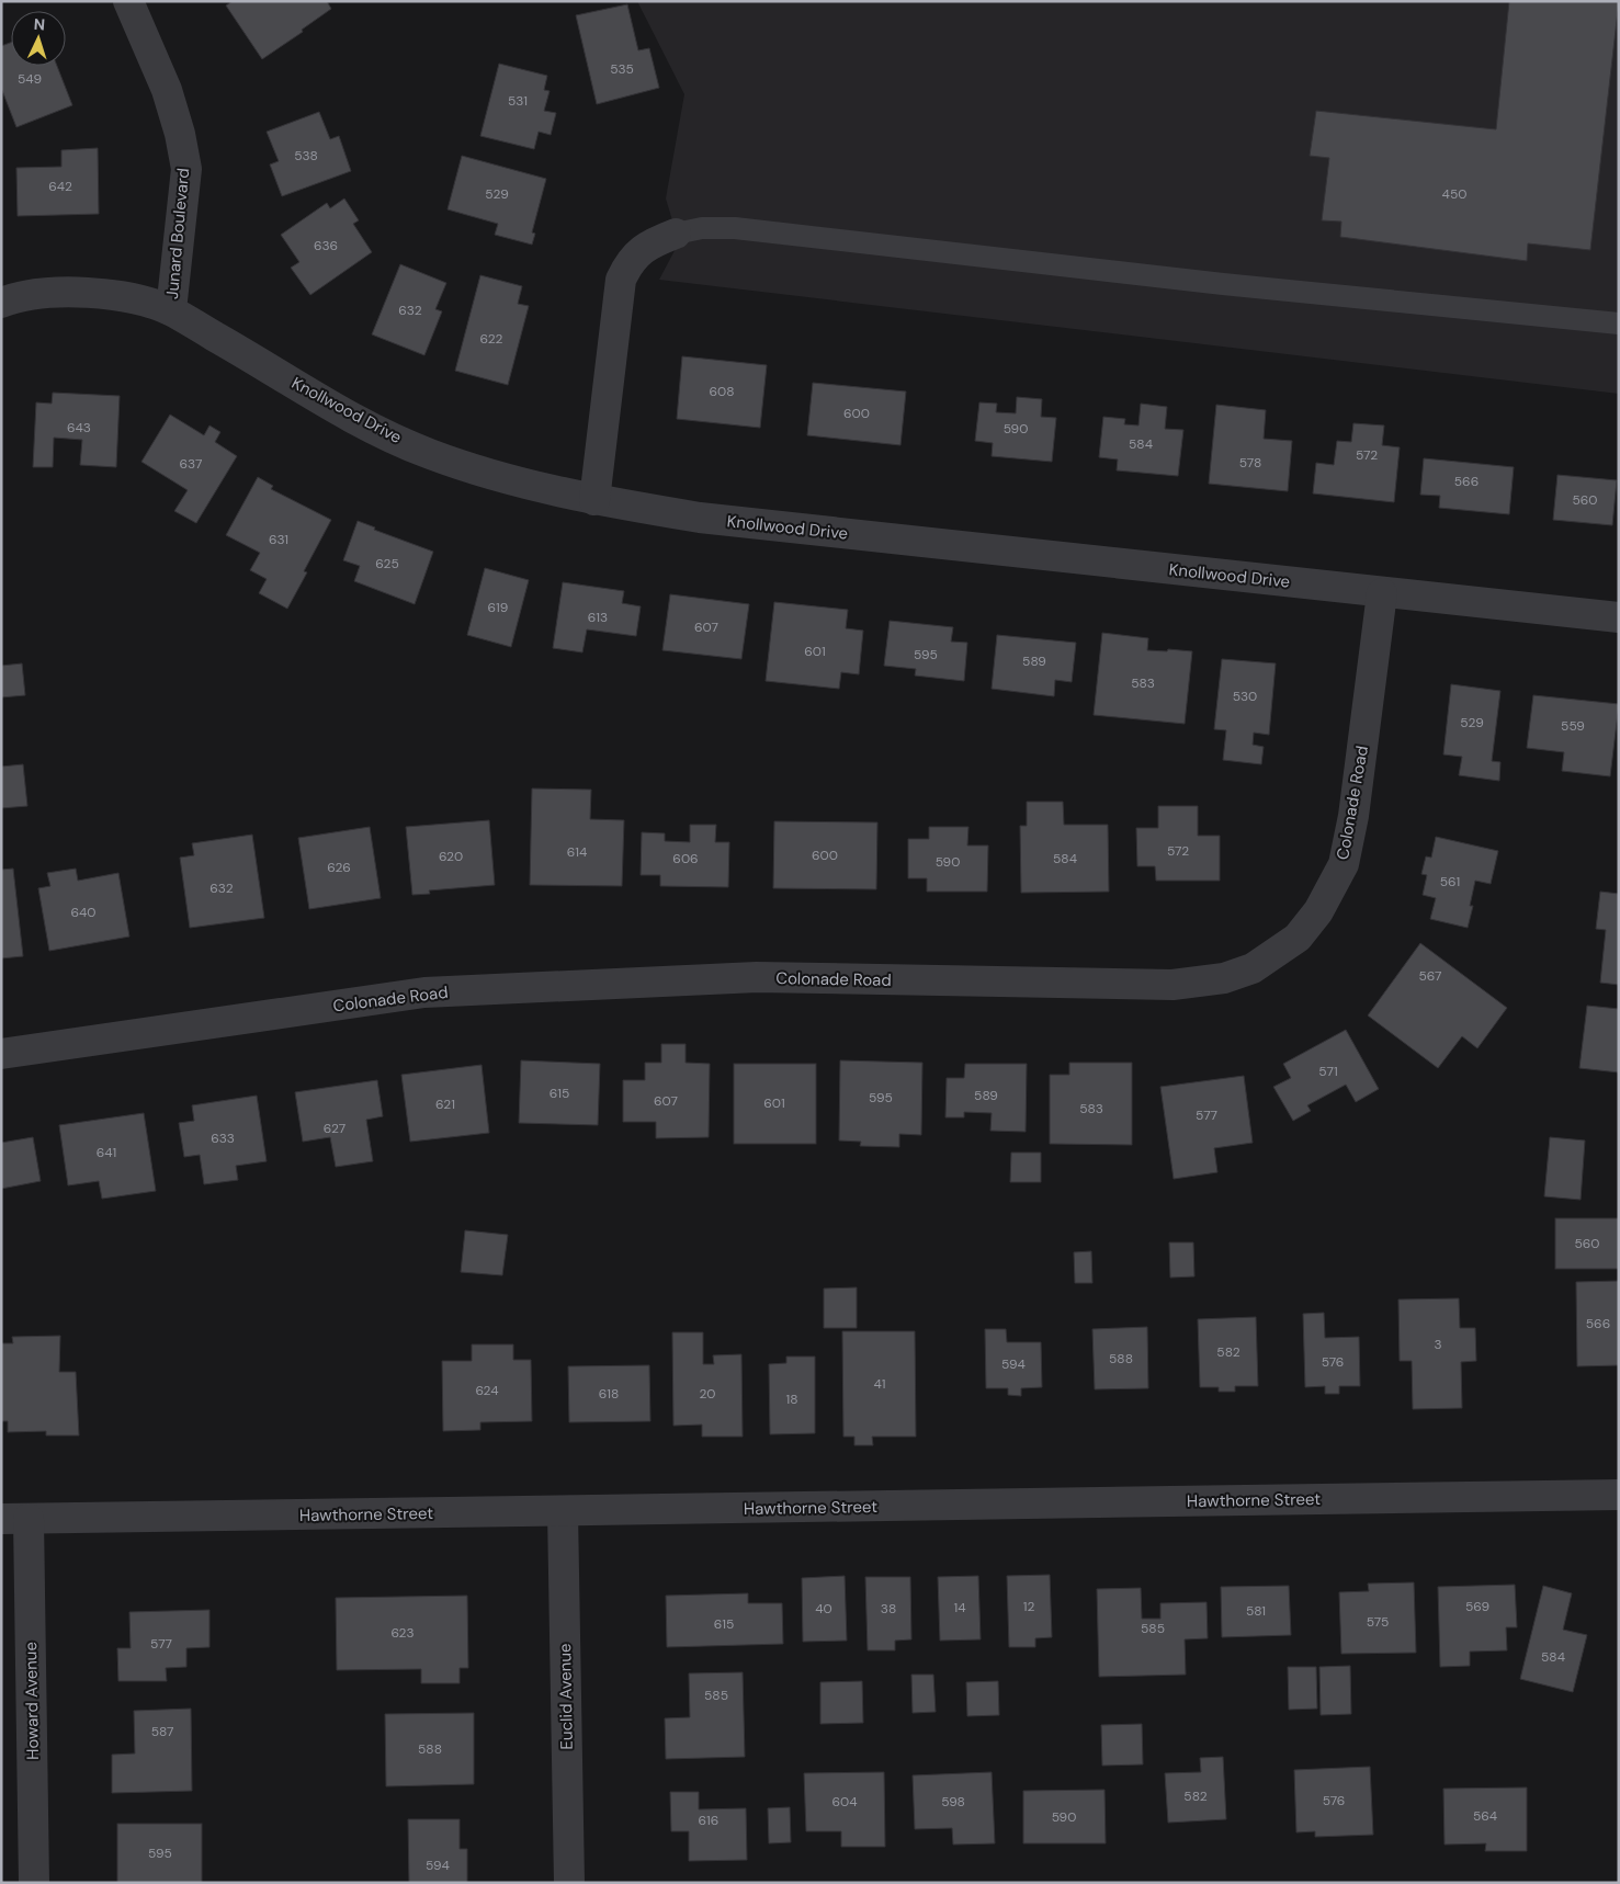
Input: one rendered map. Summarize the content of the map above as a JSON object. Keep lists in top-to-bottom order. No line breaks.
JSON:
{"streets":{"street":["Junard Boulevard","Knollwood Drive","Colonade Road","Hawthorne Street","Euclid Avenue","Howard Avenue"]},"crossings":[["Junard Boulevard","Knollwood Drive"],["Knollwood Drive","Colonade Road"],["Hawthorne Street","Euclid Avenue"],["Hawthorne Street","Howard Avenue"]],"house_numbers":["535","549","531","538","642","529","450","636","632","622","608","600","643","590","584","572","578","637","566","560","631","625","619","613","607","601","595","589","583","530","529","559","572","614","600","620","606","584","590","626","561","632","640","567","571","615","589","595","607","601","621","583","577","627","633","641","560","566","3","582","588","576","594","41","624","618","20","18","12","569","14","40","38","581","575","615","585","623","577","584","585","587","588","582","576","604","598","564","590","616","595","594"],"north":"top"}
